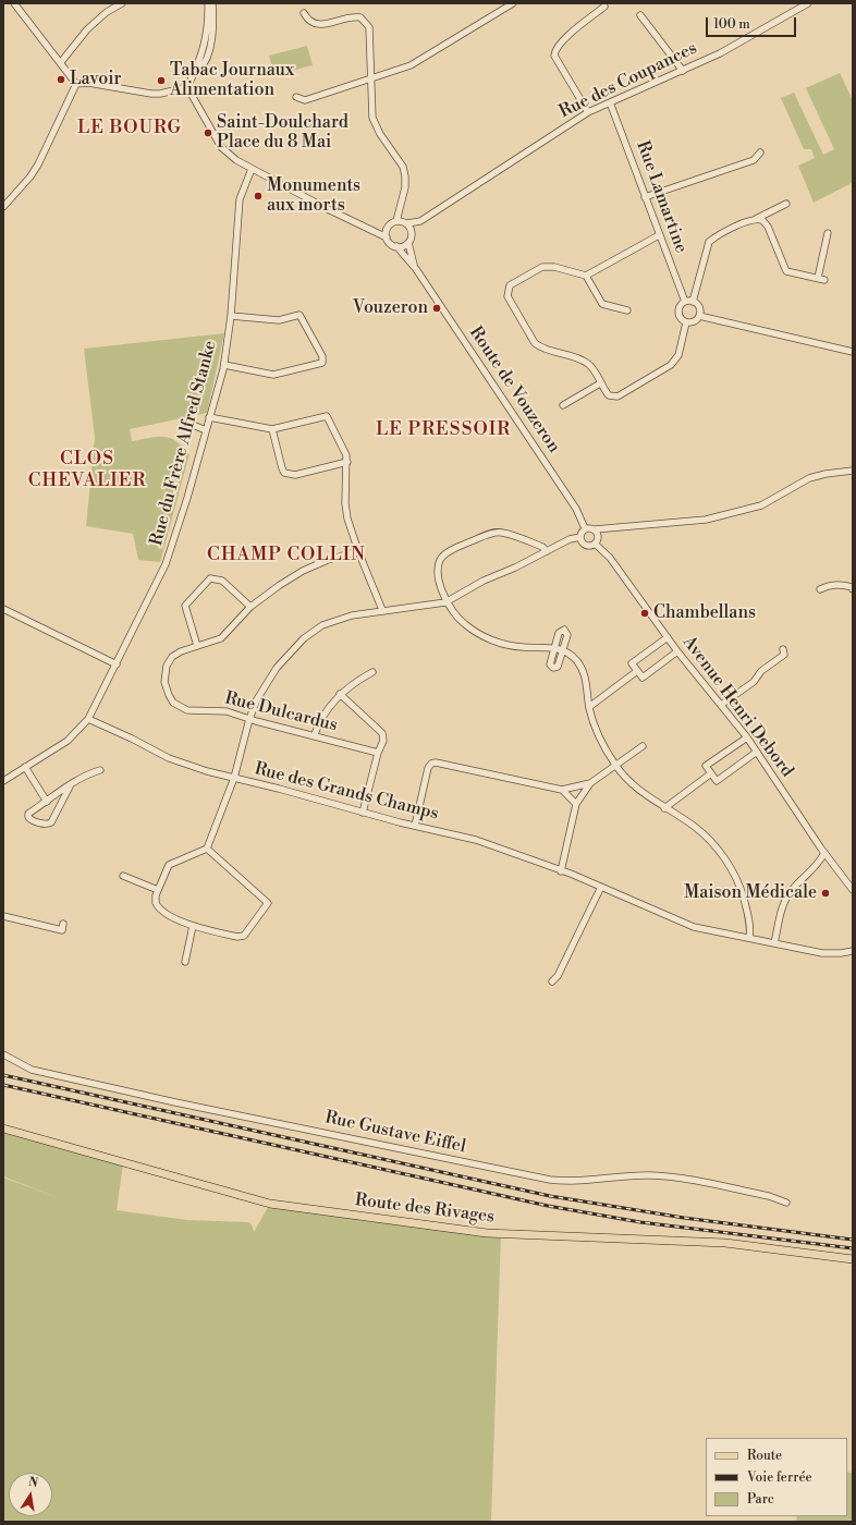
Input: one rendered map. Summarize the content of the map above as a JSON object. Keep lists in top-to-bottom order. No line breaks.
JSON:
{"streets":{"main road":["Route des Rivages"],"street":["Rue des Coupances","Rue Lamartine","Route de Vouzeron","Rue du Frère Alfred Stanke","Avenue Henri Debord","Rue Dulcardus","Rue des Grands Champs","Rue Gustave Eiffel"]},"crossings":[["Rue des Coupances","Rue Lamartine"],["Rue des Coupances","Route de Vouzeron"],["Route de Vouzeron","Avenue Henri Debord"],["Rue du Frère Alfred Stanke","Rue des Grands Champs"]],"districts":["LE BOURG","LE PRESSOIR","CLOS CHEVALIER","CHAMP COLLIN"],"places":["Lavoir","Tabac Journaux Alimentation","Saint-Doulchard Place du 8 Mai","Monuments aux morts","Vouzeron","Chambellans","Maison Médicale"],"legend":["Route","Voie ferrée","Parc"],"scale_bar":"100 m","north":"top"}
